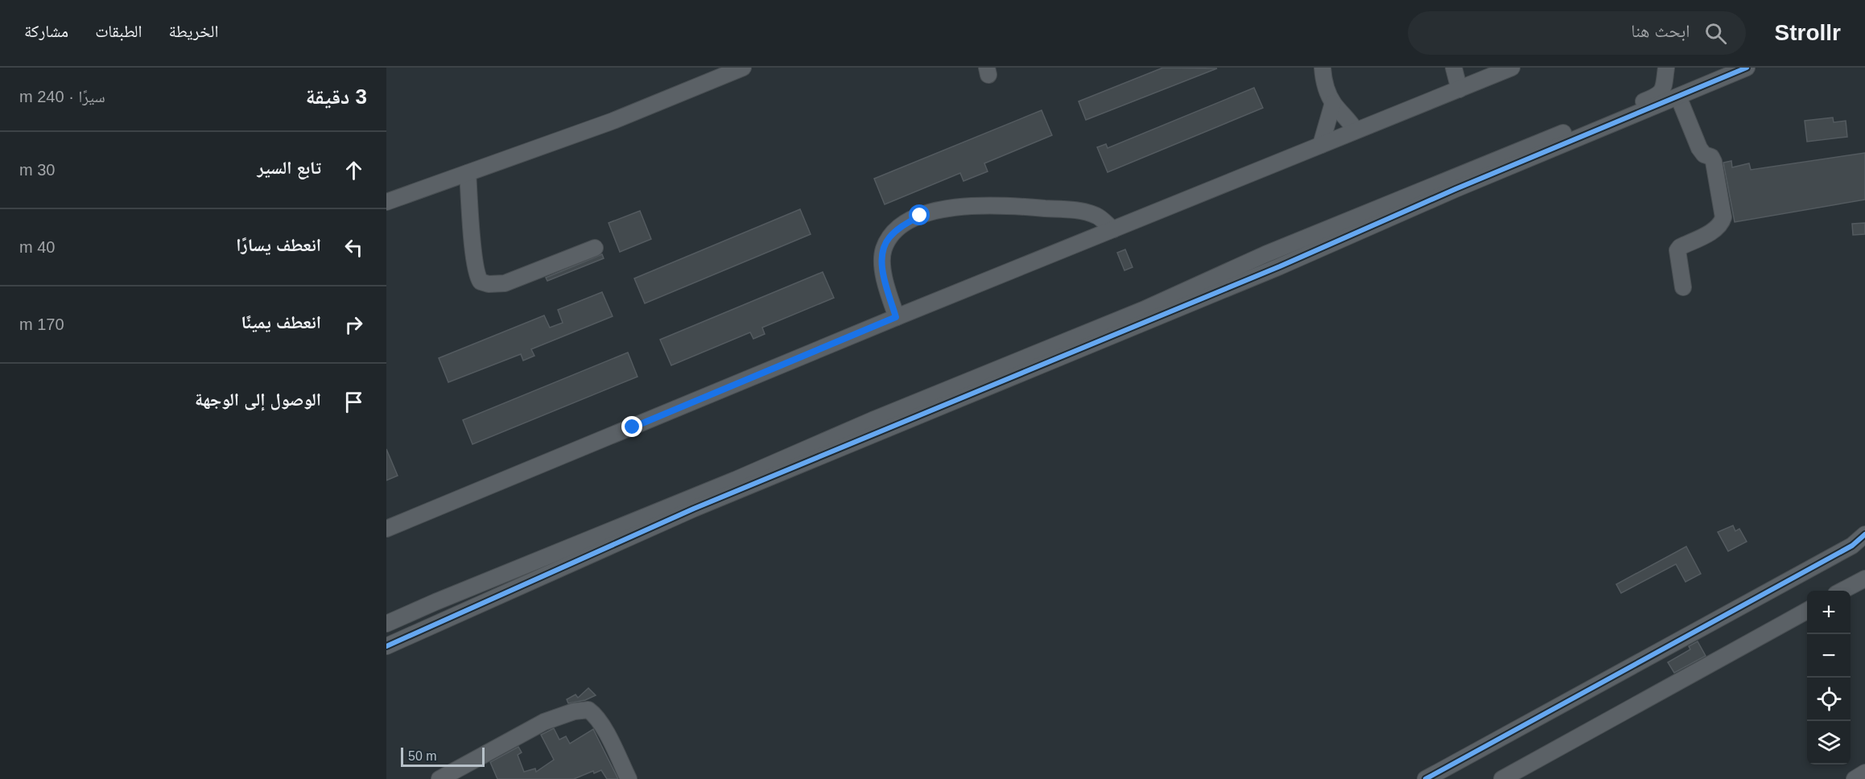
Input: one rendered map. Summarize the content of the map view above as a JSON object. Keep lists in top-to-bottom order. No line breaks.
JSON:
{"scale_bar":"50 m","page":{"header":"Strollr","search":"ابحث هنا","nav":["الخريطة","الطبقات","مشاركة"],"heading":["3 دقيقة","سيرًا · 240 m"],"list":[["تابع السير","30 m"],["انعطف يسارًا","40 m"],["انعطف يمينًا","170 m"],"الوصول إلى الوجهة"],"map_buttons":["+","−"],"scale":"50 m"}}
